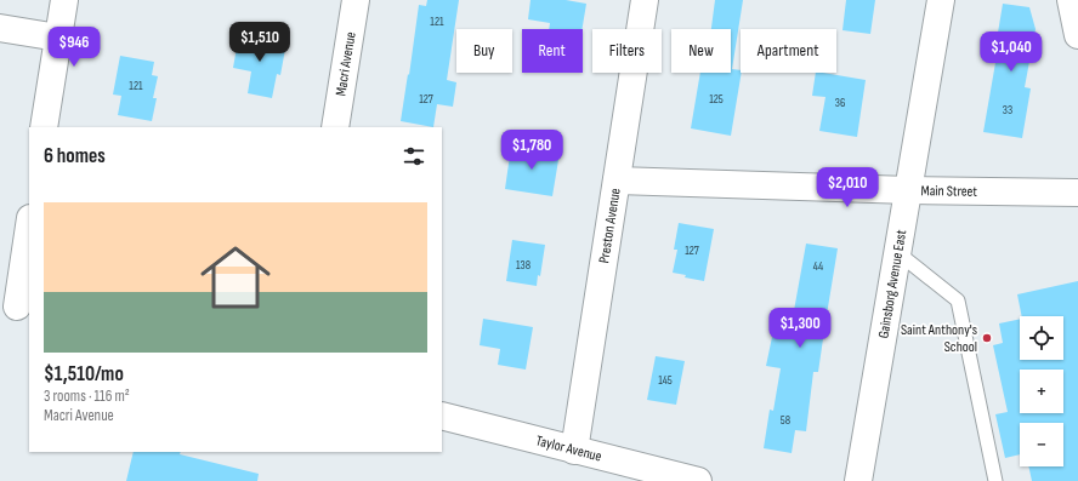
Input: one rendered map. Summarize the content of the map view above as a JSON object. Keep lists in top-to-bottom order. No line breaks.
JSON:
{"streets":{"street":["Macri Avenue","Main Street","Preston Avenue","Gainsborg Avenue East","Taylor Avenue"]},"crossings":[["Main Street","Preston Avenue"],["Main Street","Gainsborg Avenue East"],["Preston Avenue","Taylor Avenue"]],"places":["Saint Anthony's School"],"house_numbers":["121","121","127","125","36","33","127","138","44","145","58"],"page":{"price":["$1,510","$946","$1,040","$1,780","$2,010","$1,300"],"chip":["Buy","Rent","Filters","New","Apartment"],"heading":"6 homes","list":[{"name":"$1,510/mo","note":"3 rooms · 116 m² · Macri Avenue"}],"map_buttons":["+","−"]}}
